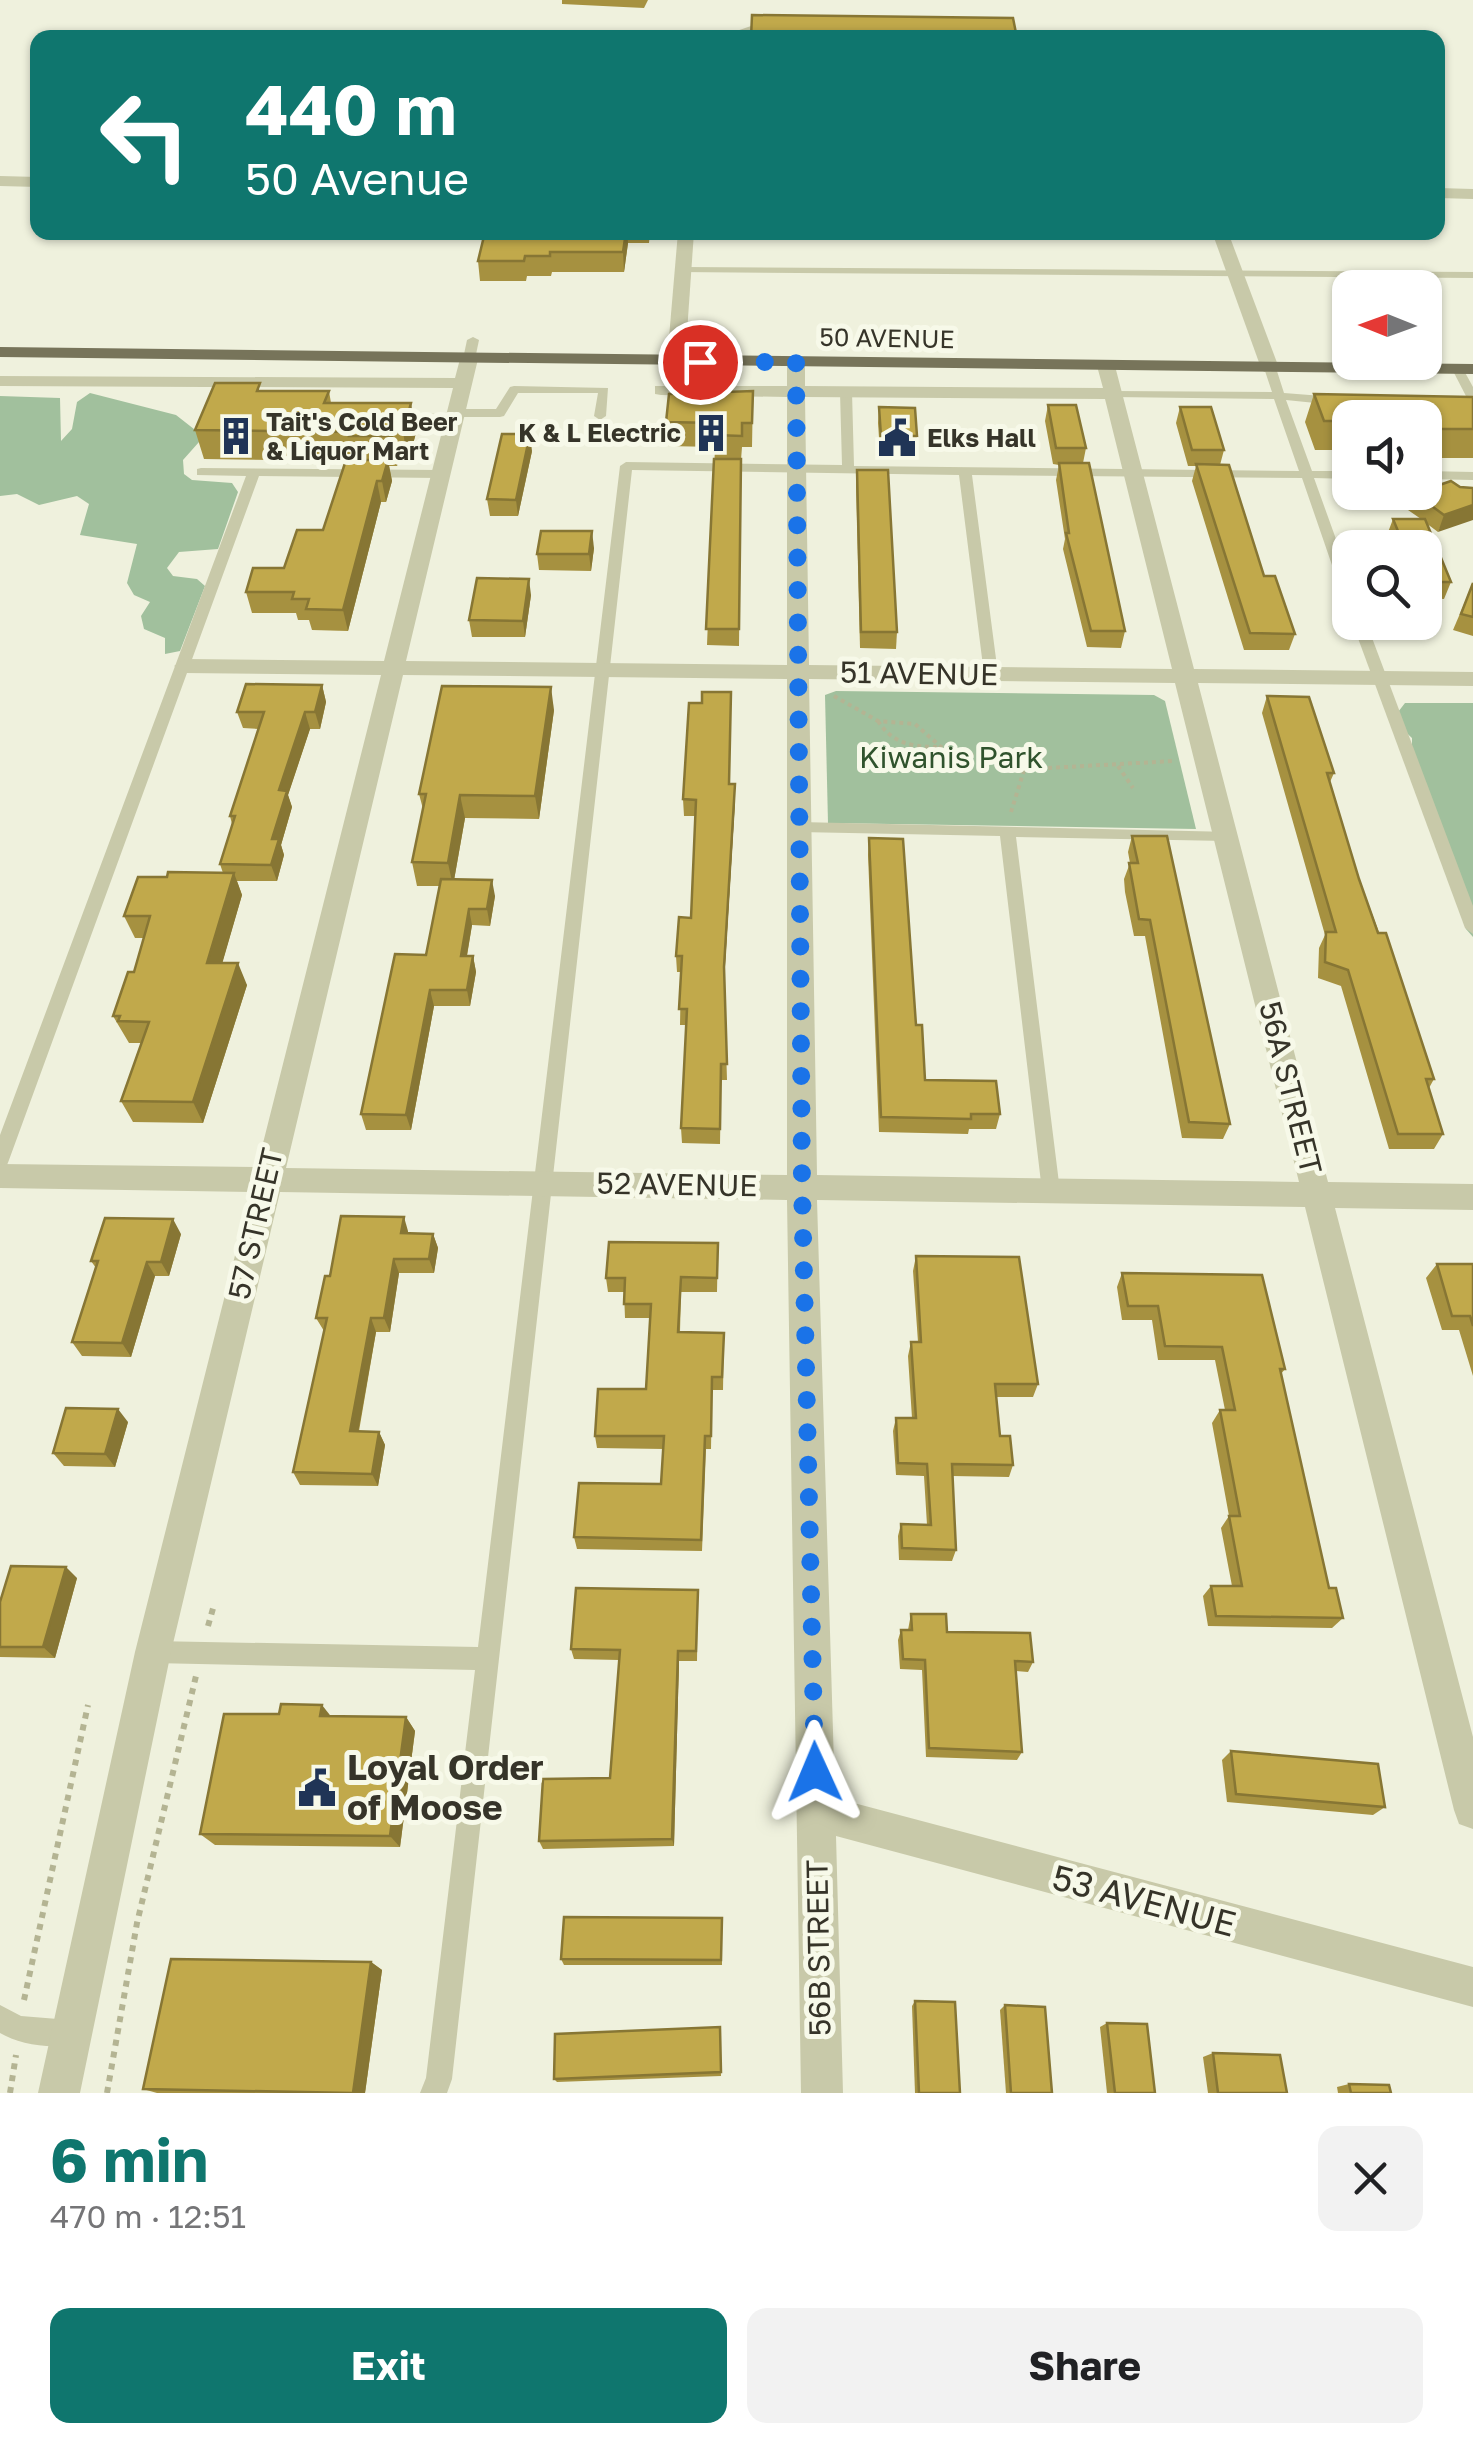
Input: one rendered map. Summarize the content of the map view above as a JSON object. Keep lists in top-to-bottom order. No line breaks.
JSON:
{"streets":{"main road":["50 AVENUE"],"street":["51 AVENUE","56A STREET","52 AVENUE","57 STREET","53 AVENUE","56B STREET"]},"crossings":[["50 AVENUE","56A STREET"],["50 AVENUE","57 STREET"],["50 AVENUE","56B STREET"],["51 AVENUE","56A STREET"],["51 AVENUE","57 STREET"],["51 AVENUE","56B STREET"],["56A STREET","52 AVENUE"],["52 AVENUE","57 STREET"],["52 AVENUE","56B STREET"],["53 AVENUE","56B STREET"]],"parks":["Kiwanis Park"],"places":{"building":["K & L Electric","Tait's Cold Beer & Liquor Mart"],"public building":["Elks Hall","Loyal Order of Moose"]},"north":"left","page":{"turn":["440 m","50 Avenue"],"heading":["6 min","470 m · 12:51"],"buttons":["Exit","Share"]}}
